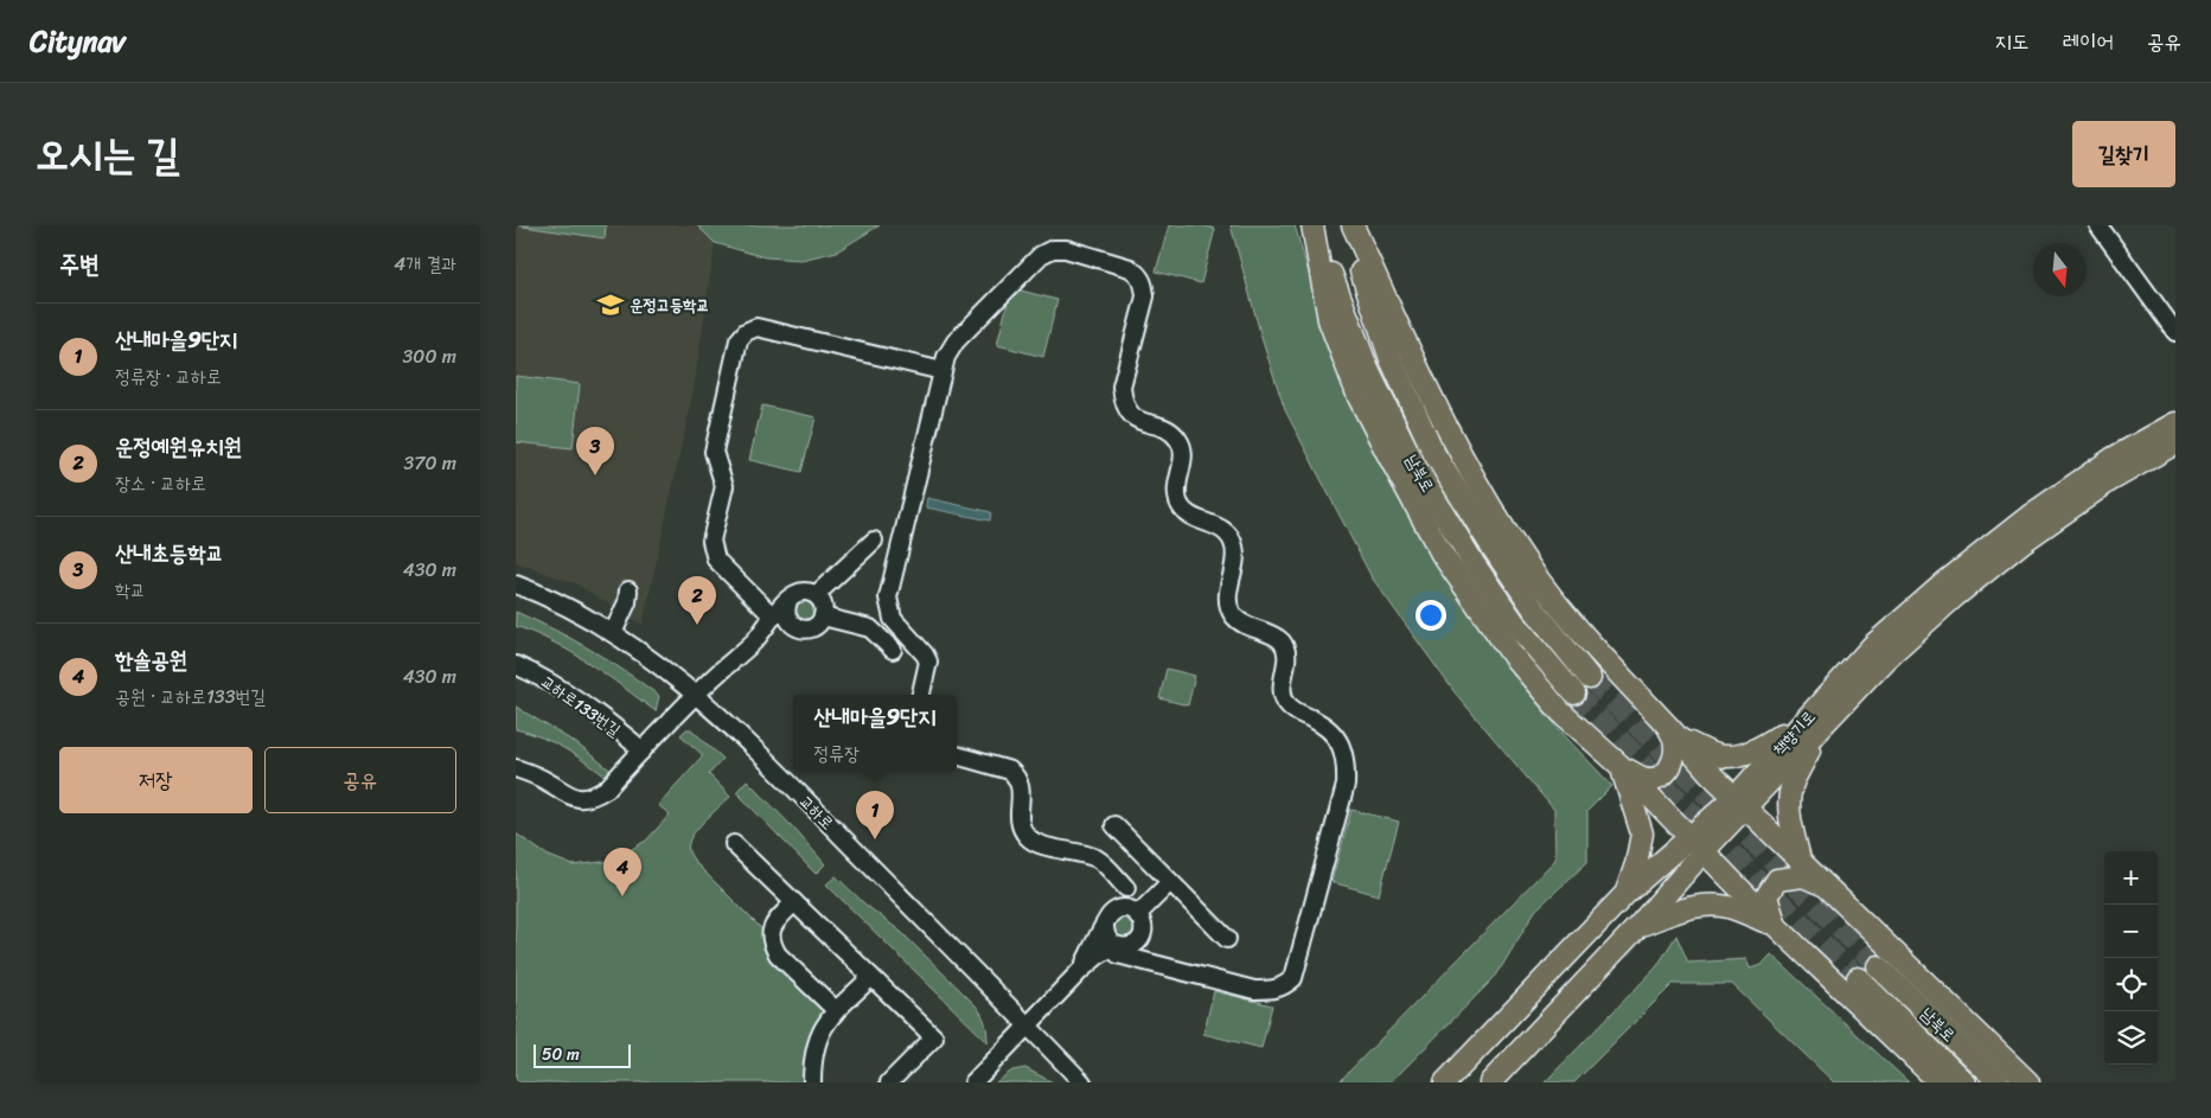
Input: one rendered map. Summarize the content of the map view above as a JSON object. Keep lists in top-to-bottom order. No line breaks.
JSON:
{"streets":{"main road":["남북로","책향기로"],"street":["교하로133번길","교하로"]},"places":{"school or university":["운정고등학교"]},"scale_bar":"50 m","north":"bottom","page":{"header":"Citynav","nav":["지도","레이어","공유"],"title":"오시는 길","buttons":["길찾기",["저장","공유"]],"heading":["주변","4개 결과"],"list":[{"mark":"1","name":"산내마을9단지","note":"정류장 · 교하로","value":"300 m"},{"mark":"2","name":"운정예원유치원","note":"장소 · 교하로","value":"370 m"},{"mark":"3","name":"산내초등학교","note":"학교","value":"430 m"},{"mark":"4","name":"한솔공원","note":"공원 · 교하로133번길","value":"430 m"}],"pins":["3","2","1","4"],"popup":["산내마을9단지","정류장"],"map_buttons":["+","−"],"scale":"50 m"}}
